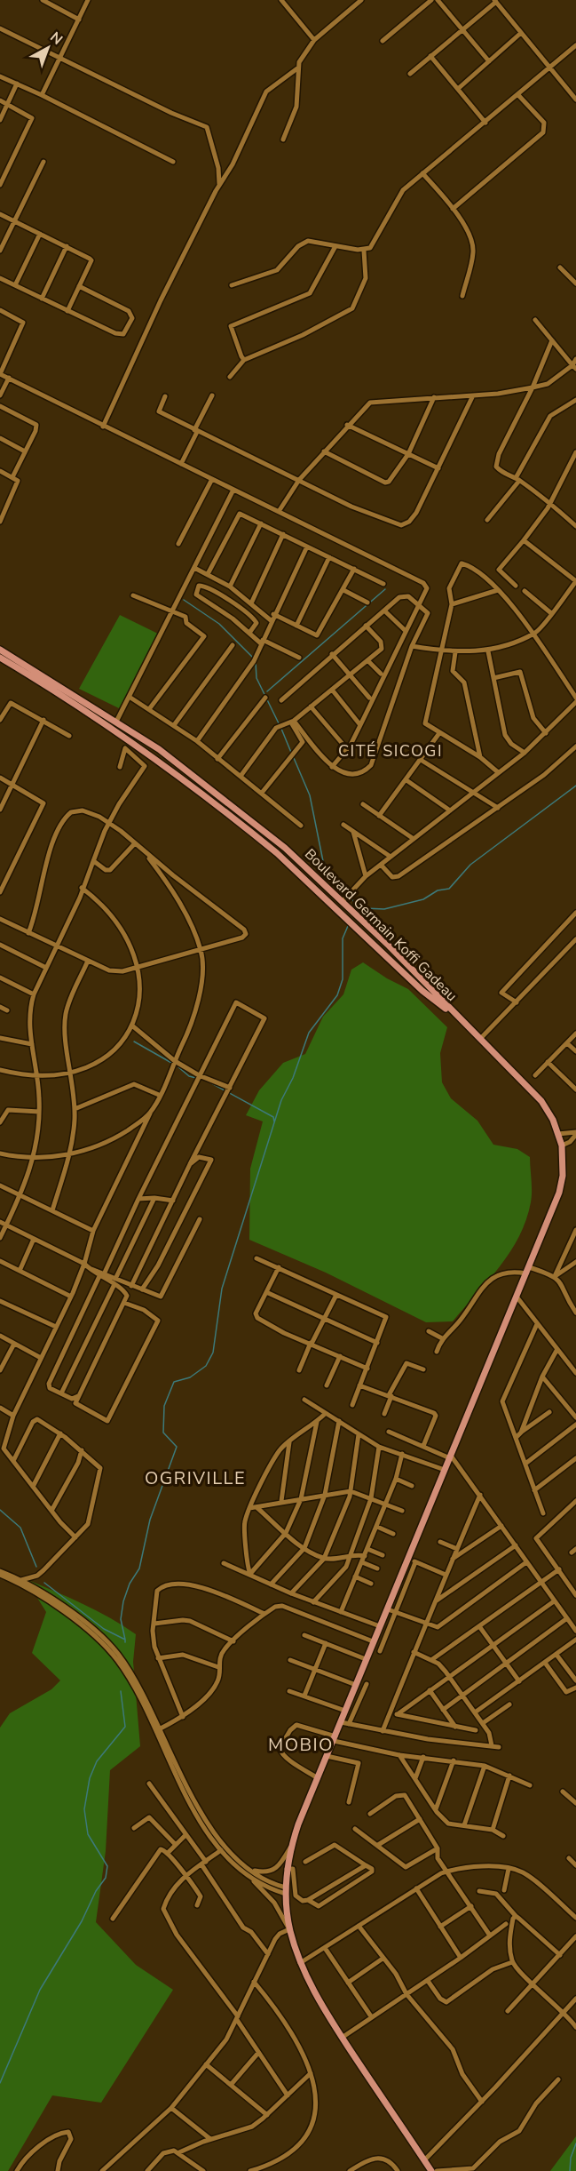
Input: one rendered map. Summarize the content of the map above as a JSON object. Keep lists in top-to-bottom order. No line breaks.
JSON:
{"streets":{"main road":["Boulevard Germain Koffi Gadeau"]},"districts":["CITÉ SICOGI","OGRIVILLE","MOBIO"],"north":"top right"}
